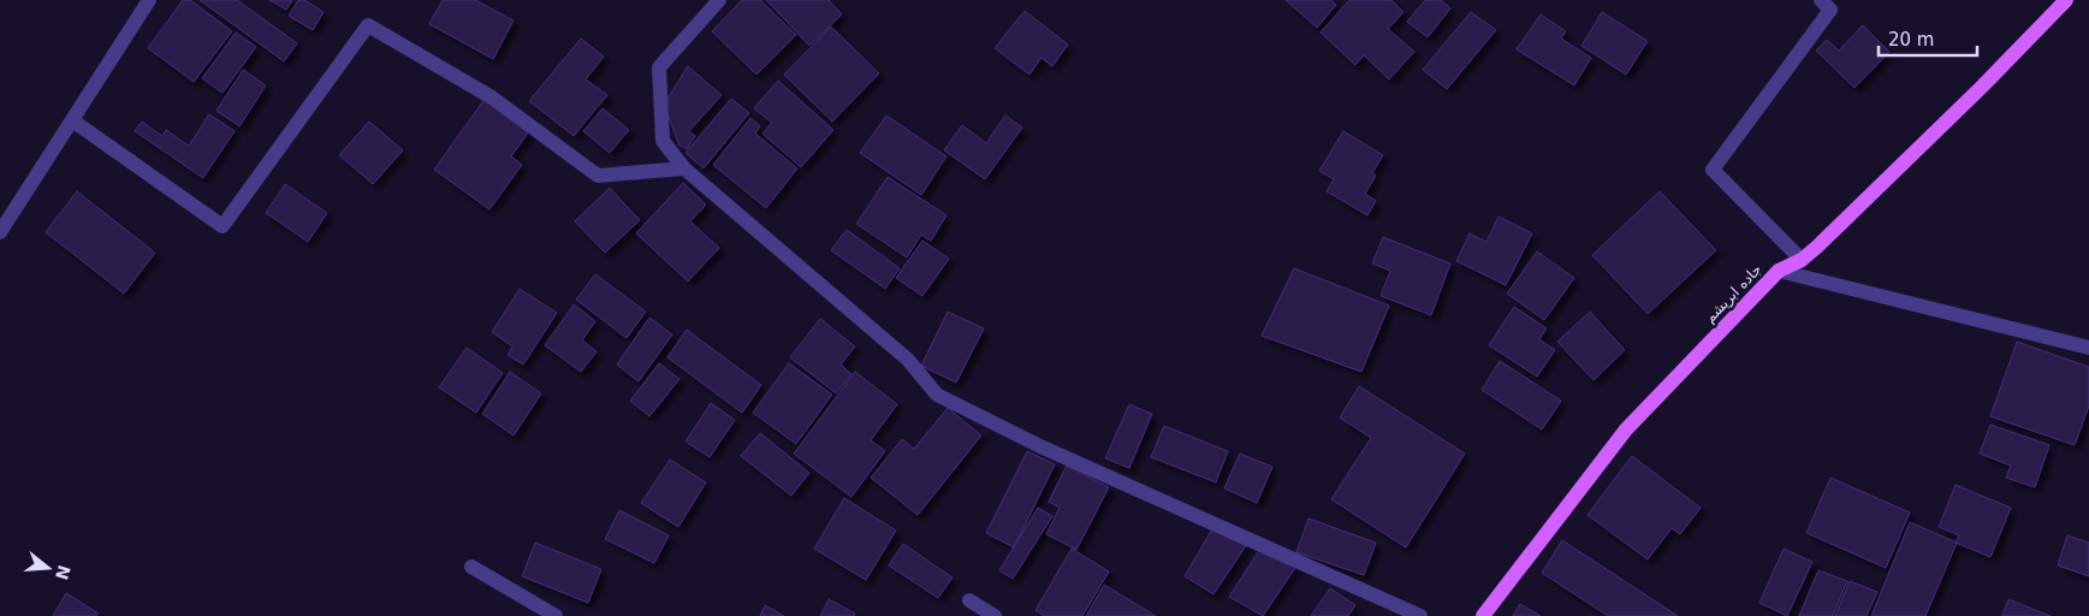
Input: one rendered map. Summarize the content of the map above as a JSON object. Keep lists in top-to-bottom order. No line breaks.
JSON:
{"streets":{"main road":["جاده ابریشم"]},"scale_bar":"20 m","north":"right"}
